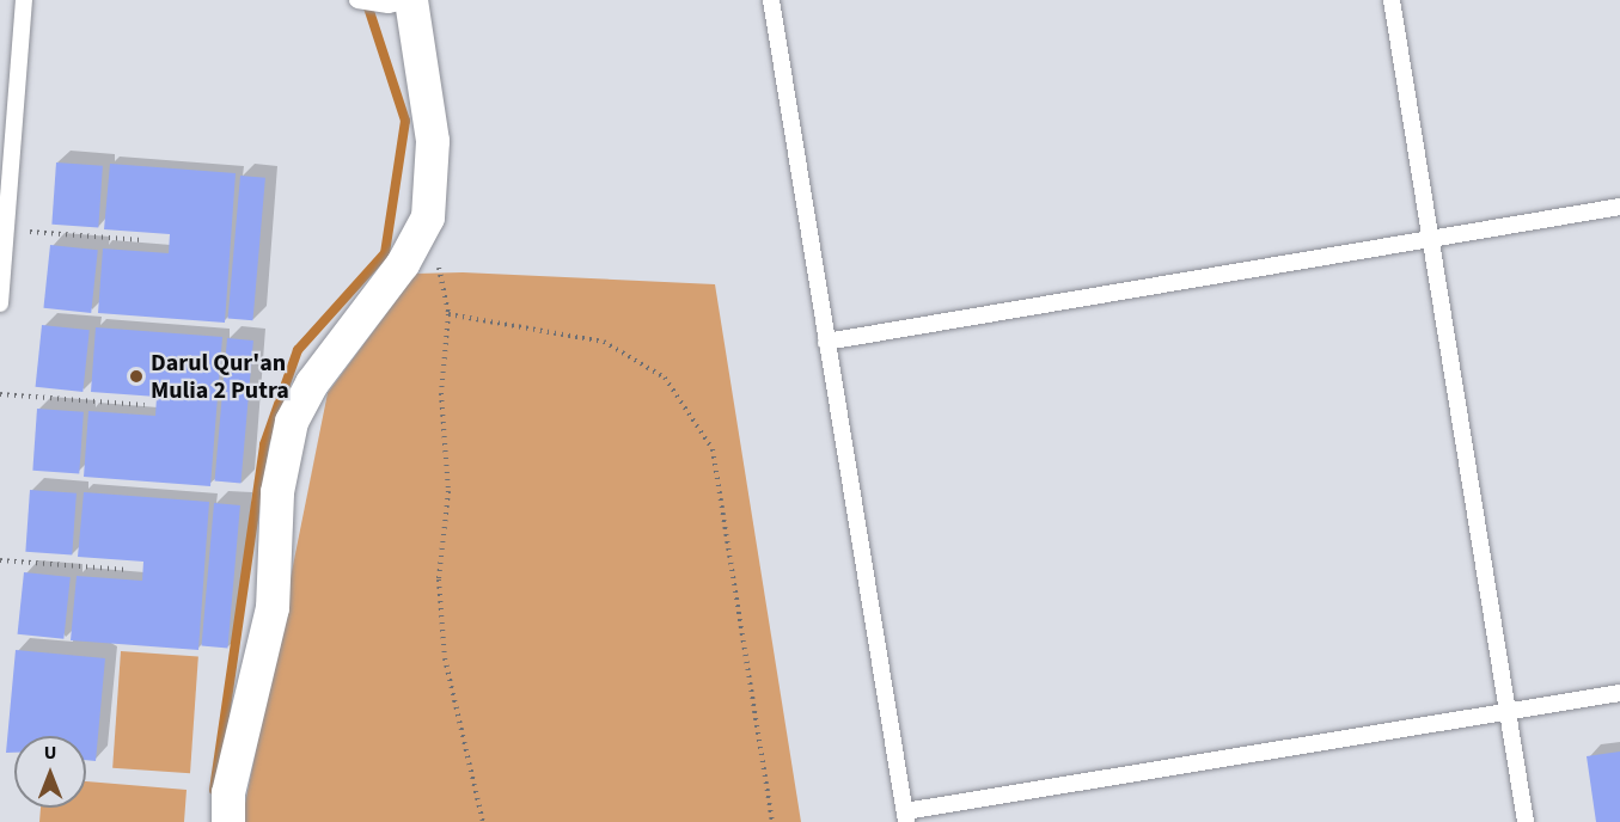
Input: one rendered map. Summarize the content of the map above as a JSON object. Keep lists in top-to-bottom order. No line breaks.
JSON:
{"places":["Darul Qur'an Mulia 2 Putra"],"north":"top"}
